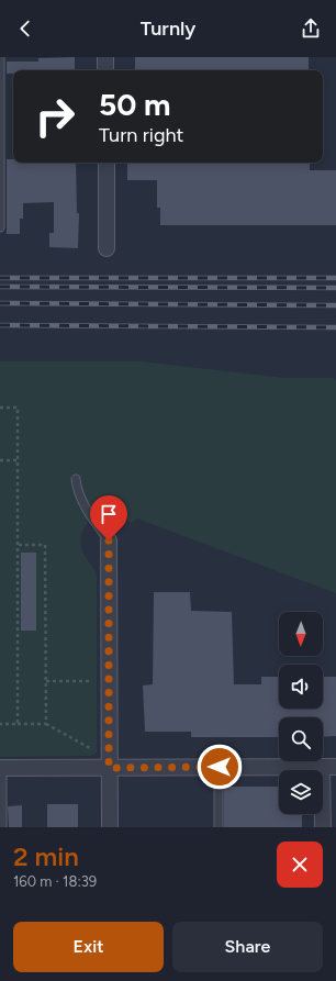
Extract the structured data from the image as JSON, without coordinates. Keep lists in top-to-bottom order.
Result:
{
  "north": "bottom",
  "page": {
    "header": "Turnly",
    "turn": ["50 m", "Turn right"],
    "heading": ["2 min", "160 m · 18:39"],
    "buttons": ["Exit", "Share"]
  }
}
